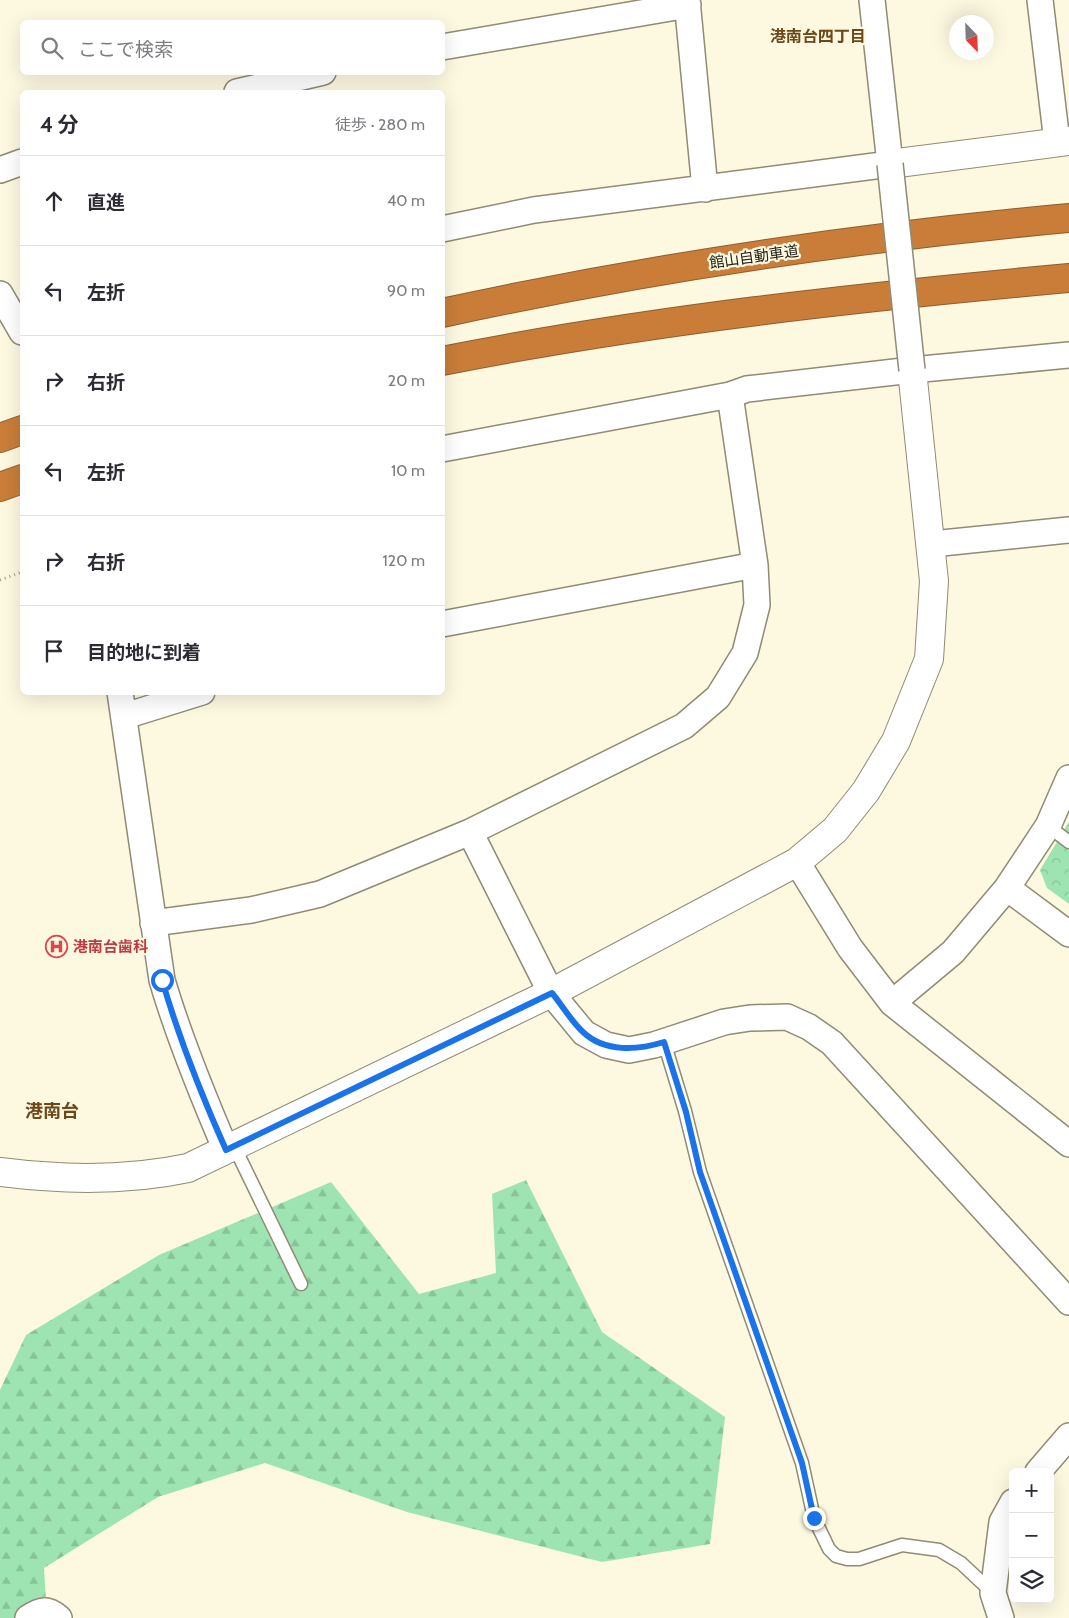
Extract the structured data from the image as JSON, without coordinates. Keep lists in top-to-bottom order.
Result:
{
  "streets": {
    "highway": ["館山自動車道"]
  },
  "districts": ["港南台四丁目", "港南台"],
  "places": {
    "hospital": ["港南台歯科"]
  },
  "north": "bottom right",
  "page": {
    "search": "ここで検索",
    "heading": ["4 分", "徒歩 · 280 m"],
    "list": [
      ["直進", "40 m"],
      ["左折", "90 m"],
      ["右折", "20 m"],
      ["左折", "10 m"],
      ["右折", "120 m"],
      "目的地に到着"
    ],
    "map_buttons": ["+", "−"]
  }
}
